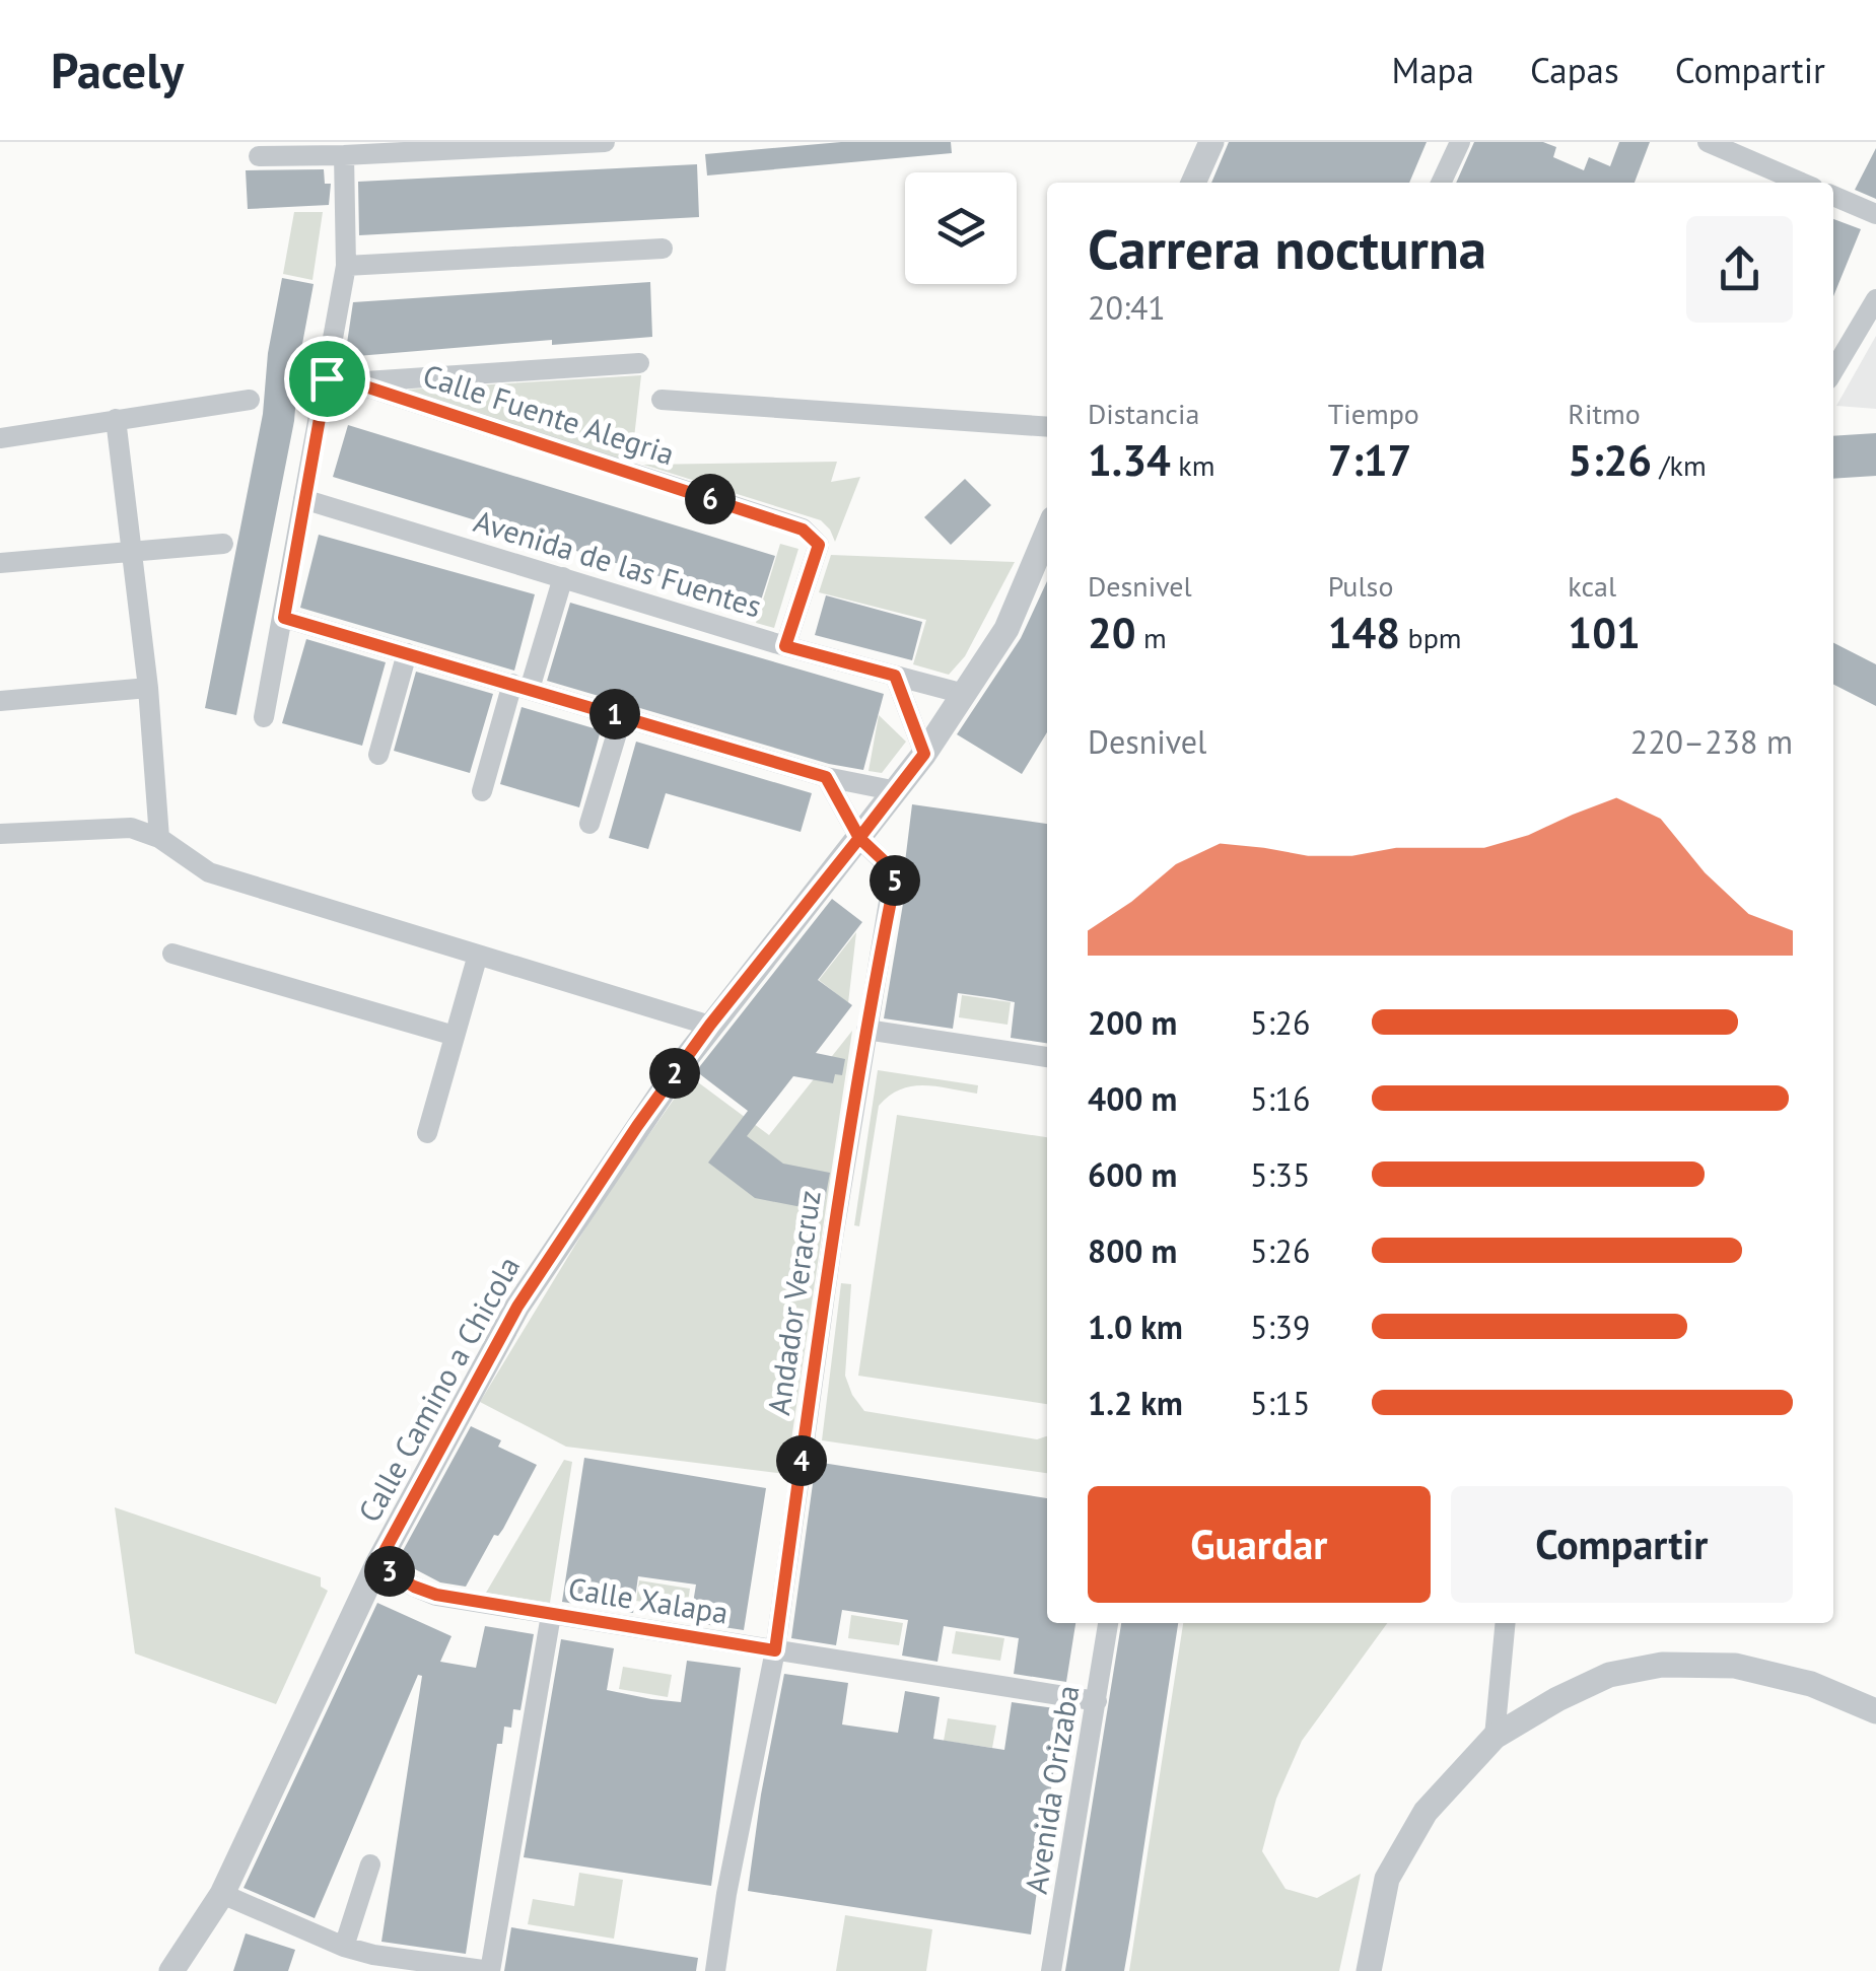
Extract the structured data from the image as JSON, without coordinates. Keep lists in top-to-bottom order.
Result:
{
  "streets": {
    "street": [
      "Calle Fuente Alegria",
      "Avenida de las Fuentes",
      "Andador Veracruz",
      "Calle Camino a Chicola",
      "Calle Xalapa",
      "Avenida Orizaba"
    ]
  },
  "crossings": [
    ["Calle Fuente Alegria", "Avenida de las Fuentes"],
    ["Avenida de las Fuentes", "Calle Camino a Chicola"],
    ["Andador Veracruz", "Calle Camino a Chicola"],
    ["Andador Veracruz", "Calle Xalapa"],
    ["Calle Camino a Chicola", "Calle Xalapa"],
    ["Calle Xalapa", "Avenida Orizaba"]
  ],
  "page": {
    "header": "Pacely",
    "nav": ["Mapa", "Capas", "Compartir"],
    "heading": ["Carrera nocturna", "20:41"],
    "stats": [
      ["Distancia", "1.34 km"],
      ["Tiempo", "7:17"],
      ["Ritmo", "5:26 /km"],
      ["Desnivel", "20 m"],
      ["Pulso", "148 bpm"],
      ["kcal", "101"]
    ],
    "pins": [
      "6",
      "1",
      "5",
      "2",
      "4",
      "3"
    ],
    "chart": ["Desnivel", "220–238 m"],
    "list": [
      {
        "name": "200 m",
        "note": "5:26"
      },
      {
        "name": "400 m",
        "note": "5:16"
      },
      {
        "name": "600 m",
        "note": "5:35"
      },
      {
        "name": "800 m",
        "note": "5:26"
      },
      {
        "name": "1.0 km",
        "note": "5:39"
      },
      {
        "name": "1.2 km",
        "note": "5:15"
      }
    ],
    "buttons": ["Guardar", "Compartir"]
  }
}
